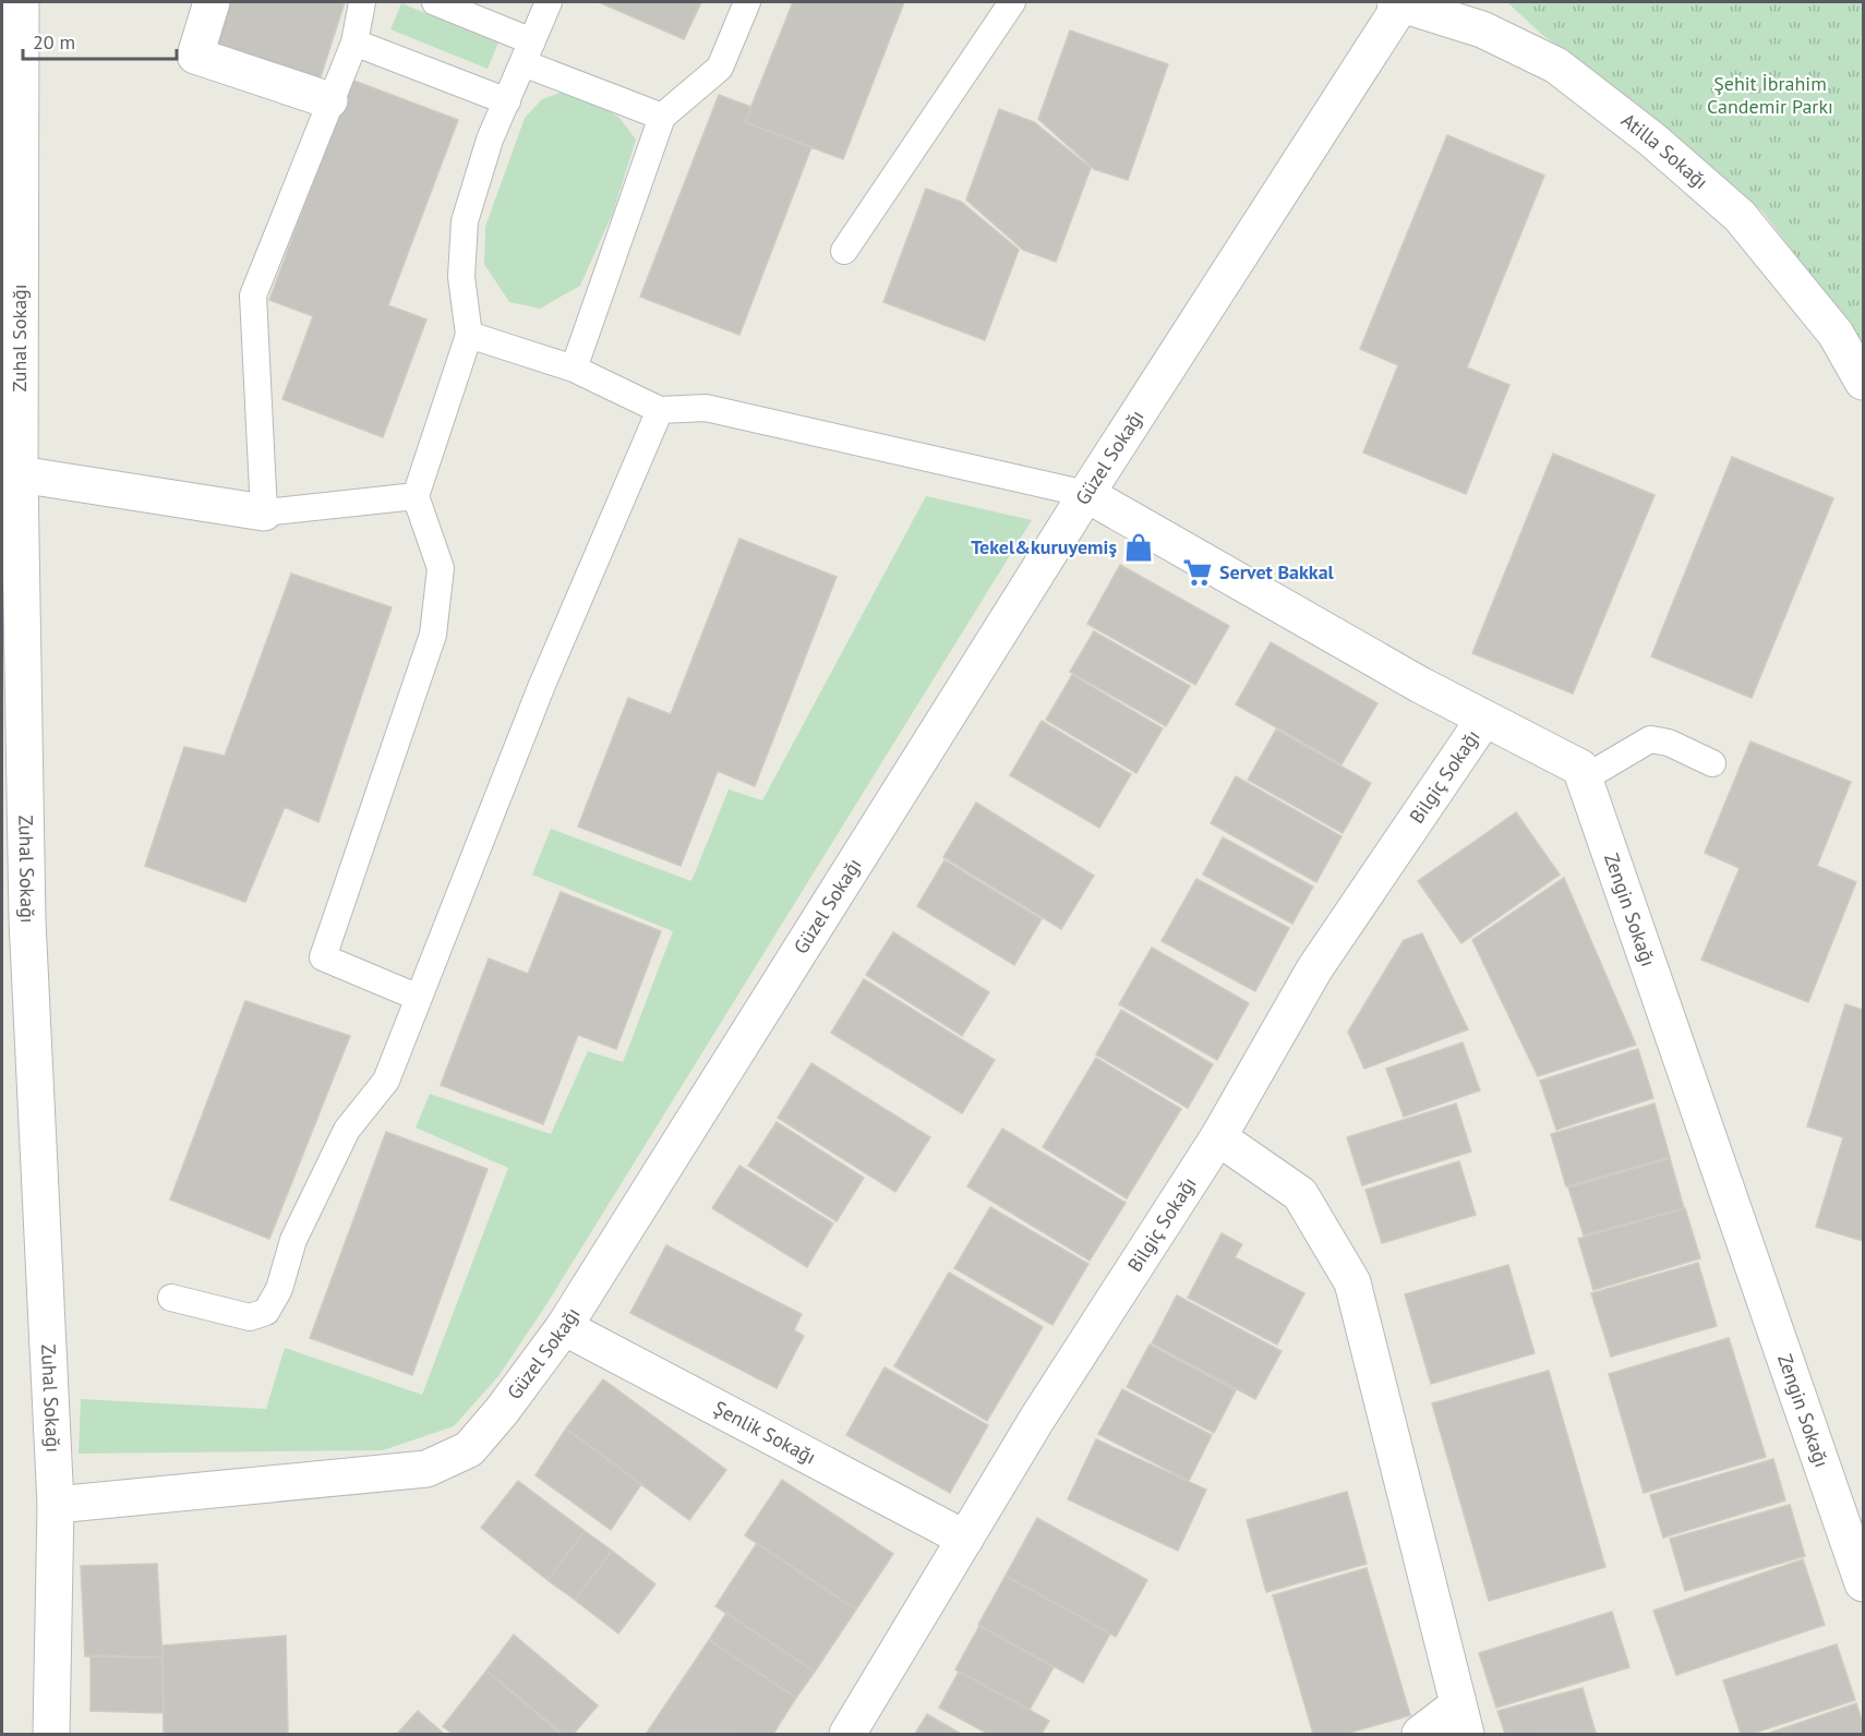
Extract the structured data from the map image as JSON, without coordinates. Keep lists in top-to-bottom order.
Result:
{
  "streets": {
    "street": [
      "Atilla Sokağı",
      "Zuhal Sokağı",
      "Güzel Sokağı",
      "Bilgiç Sokağı",
      "Zengin Sokağı",
      "Şenlik Sokağı"
    ]
  },
  "crossings": [
    ["Atilla Sokağı", "Güzel Sokağı"],
    ["Zuhal Sokağı", "Güzel Sokağı"],
    ["Güzel Sokağı", "Zengin Sokağı"],
    ["Güzel Sokağı", "Şenlik Sokağı"],
    ["Bilgiç Sokağı", "Zengin Sokağı"],
    ["Bilgiç Sokağı", "Şenlik Sokağı"]
  ],
  "parks": ["Şehit İbrahim Candemir Parkı"],
  "places": {
    "shop": ["Tekel&kuruyemiş"],
    "supermarket": ["Servet Bakkal"]
  },
  "scale_bar": "20 m"
}
